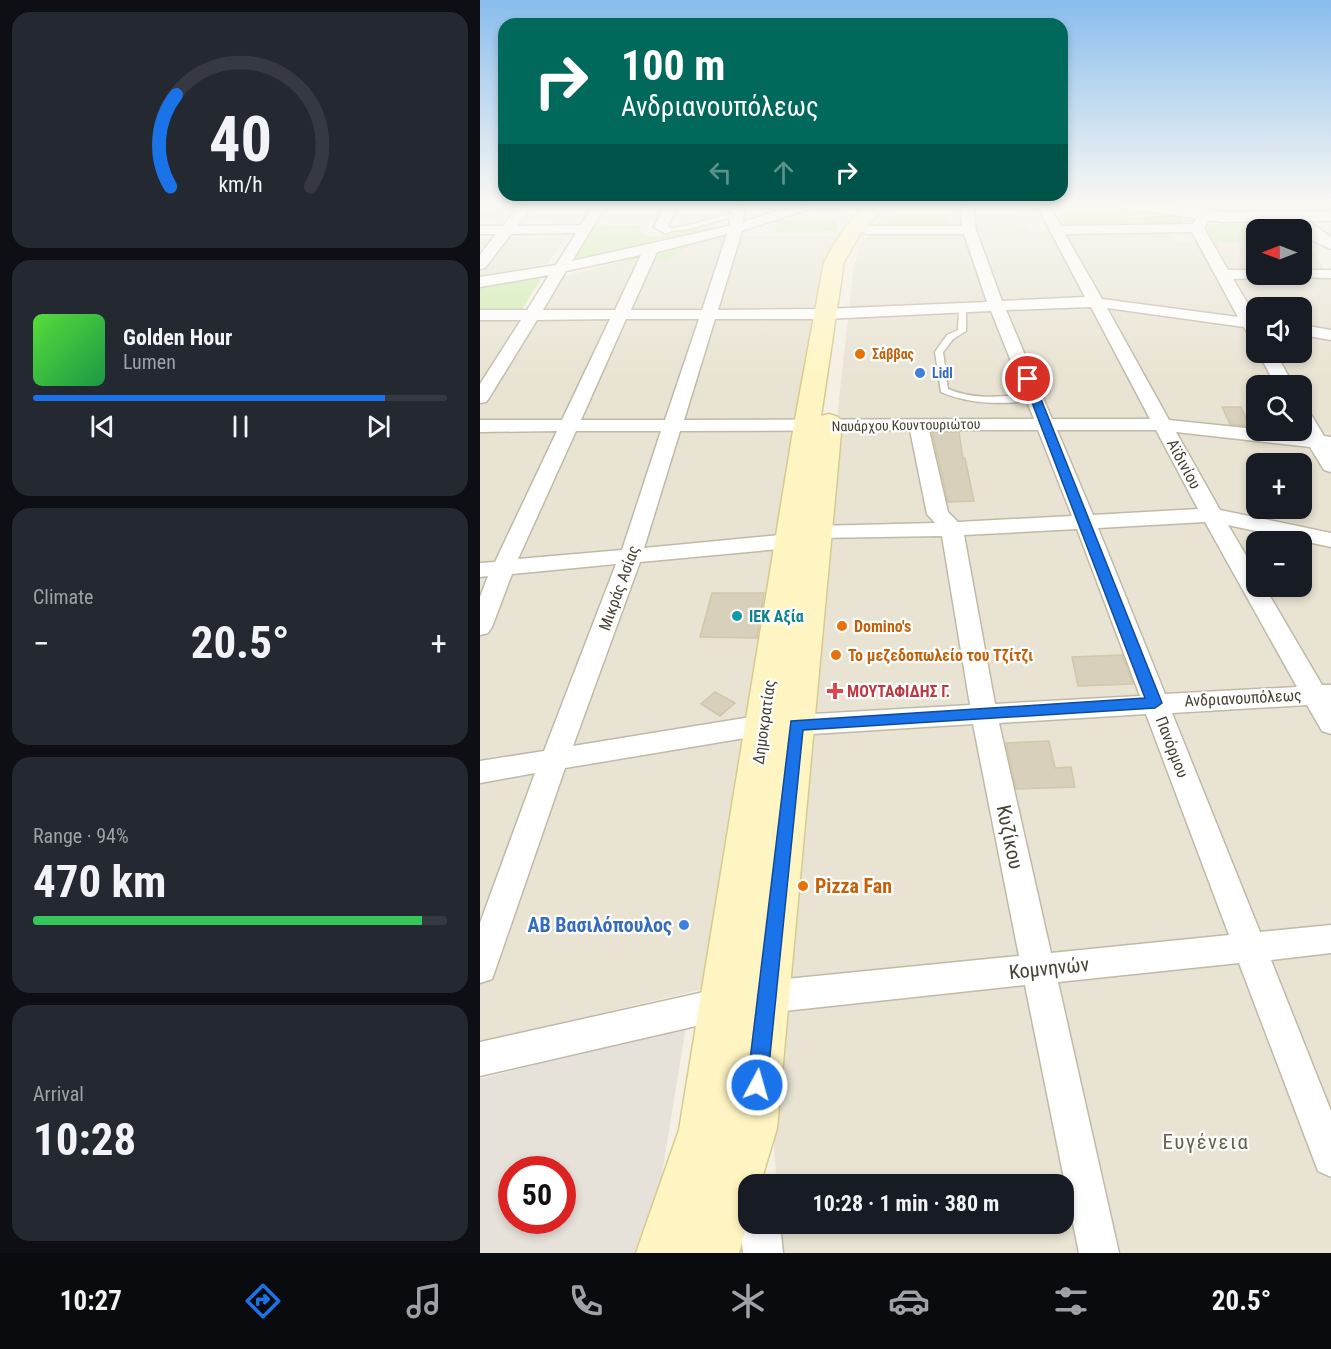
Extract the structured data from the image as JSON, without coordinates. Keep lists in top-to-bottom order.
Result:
{
  "streets": {
    "main road": ["Δημοκρατίας"],
    "street": [
      "Ναυάρχου Κουντουριώτου",
      "Αϊδινίου",
      "Μικράς Ασίας",
      "Ανδριανουπόλεως",
      "Πανόρμου",
      "Κυζίκου",
      "Κομνηνών"
    ]
  },
  "crossings": [
    ["Ναυάρχου Κουντουριώτου", "Αϊδινίου"],
    ["Ναυάρχου Κουντουριώτου", "Μικράς Ασίας"],
    ["Ναυάρχου Κουντουριώτου", "Δημοκρατίας"],
    ["Ναυάρχου Κουντουριώτου", "Πανόρμου"],
    ["Ναυάρχου Κουντουριώτου", "Κυζίκου"],
    ["Αϊδινίου", "Ανδριανουπόλεως"],
    ["Μικράς Ασίας", "Ανδριανουπόλεως"],
    ["Ανδριανουπόλεως", "Δημοκρατίας"],
    ["Ανδριανουπόλεως", "Πανόρμου"],
    ["Ανδριανουπόλεως", "Κυζίκου"],
    ["Δημοκρατίας", "Κομνηνών"],
    ["Πανόρμου", "Κομνηνών"],
    ["Κυζίκου", "Κομνηνών"]
  ],
  "districts": ["Ευγένεια"],
  "places": {
    "other": [
      "Σάββας",
      "Lidl",
      "ΙΕΚ Αξία",
      "Domino's",
      "Το μεζεδοπωλείο του Τζίτζι",
      "Pizza Fan",
      "ΑΒ Βασιλόπουλος"
    ],
    "health": ["ΜΟΥΤΑΦΙΔΗΣ Γ."]
  },
  "north": "left",
  "page": {
    "turn": ["100 m", "Ανδριανουπόλεως"],
    "map_buttons": ["+", "−"],
    "song": ["Golden Hour", "Lumen"],
    "tile": [
      "Climate",
      ["Range · 94%", "470 km"],
      ["Arrival", "10:28"]
    ],
    "heat": ["−", "20.5°", "+"],
    "limit": "50",
    "trip": "10:28 · 1 min · 380 m",
    "tabs": ["10:27", "20.5°"],
    "gauge": ["40", "km/h"]
  }
}
